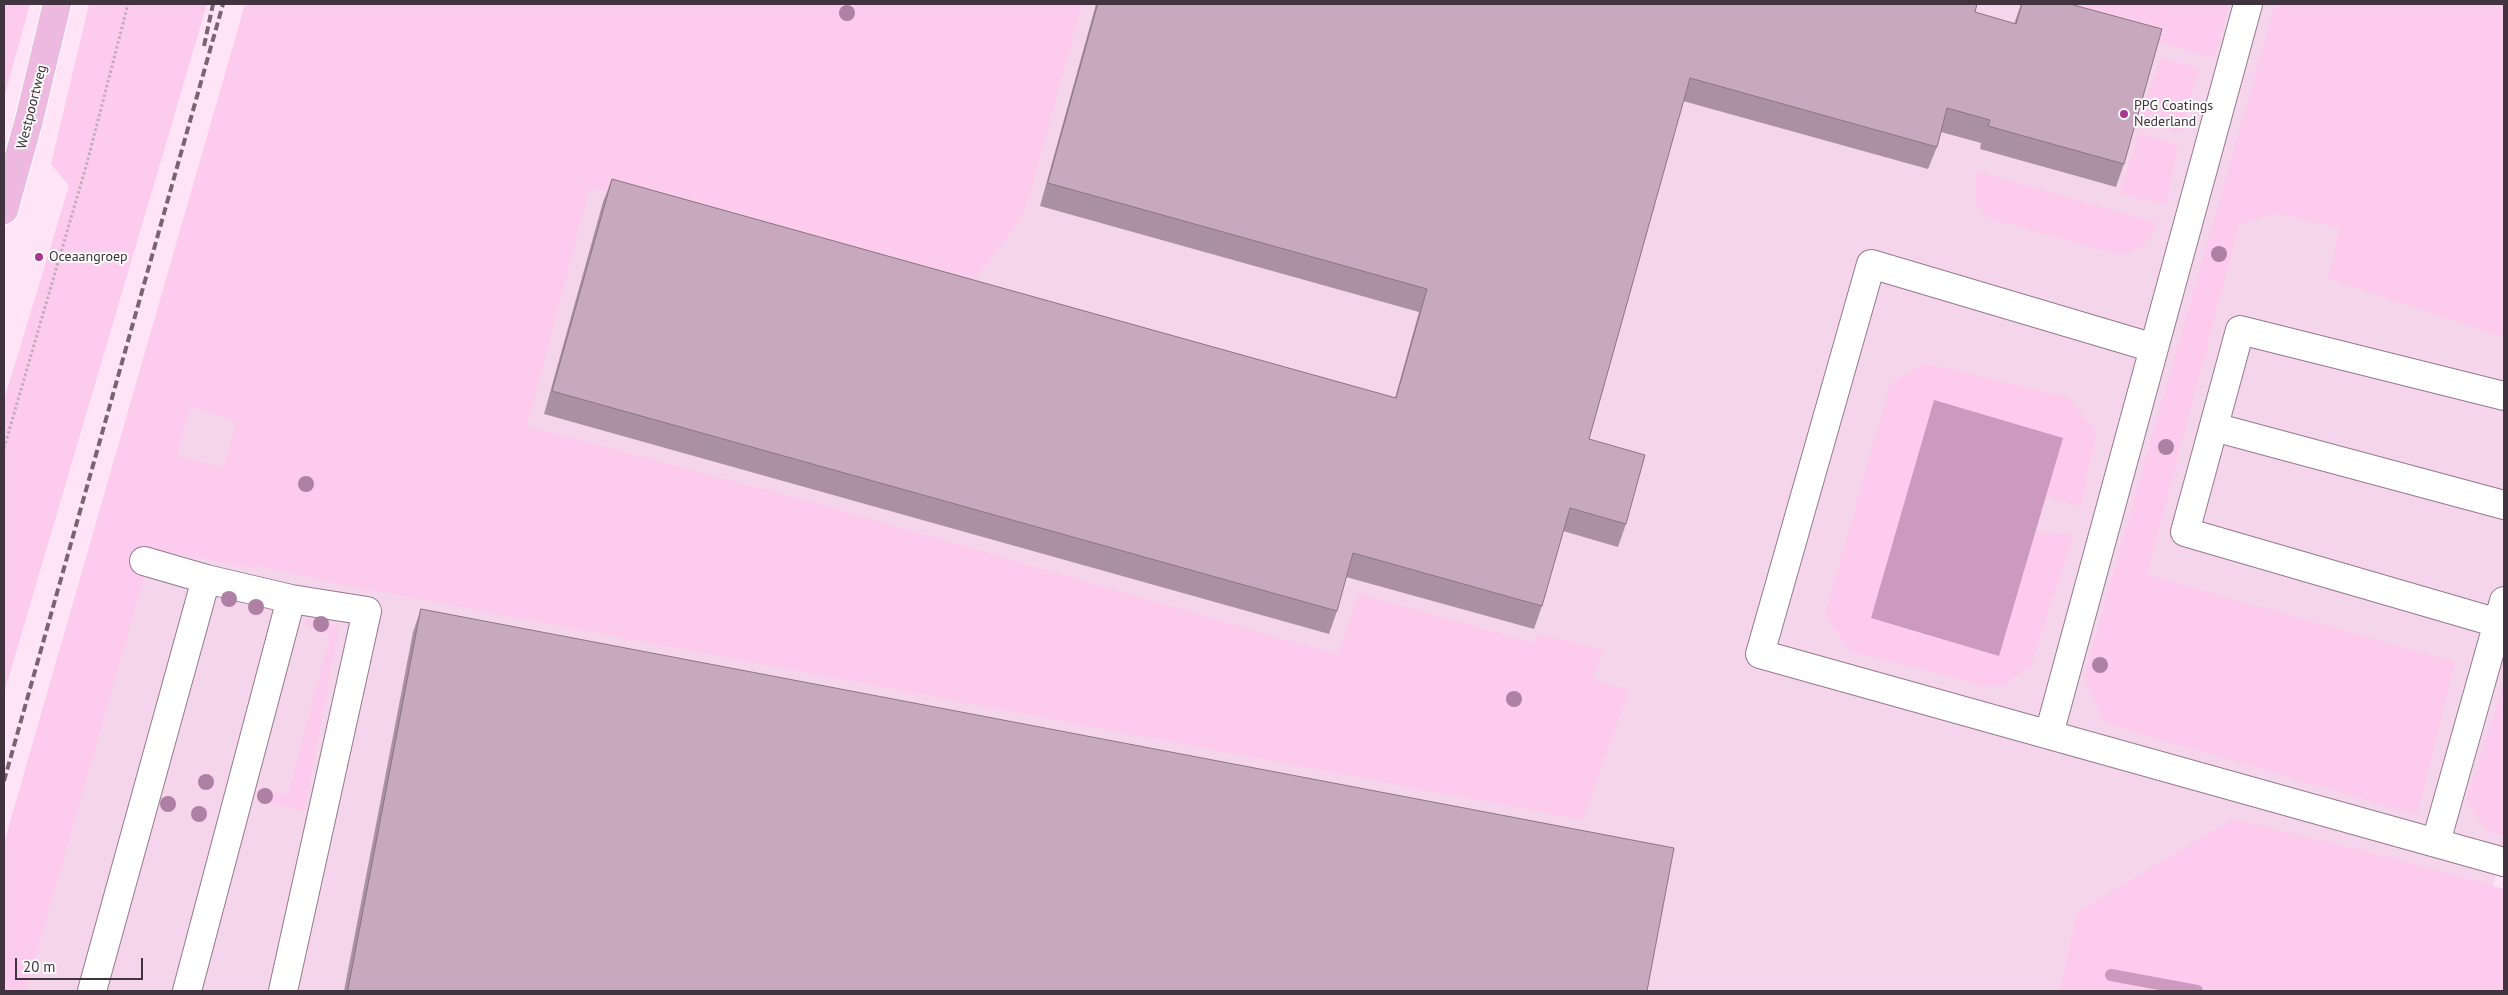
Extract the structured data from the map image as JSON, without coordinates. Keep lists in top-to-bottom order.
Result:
{
  "streets": {
    "main road": ["Westpoortweg"]
  },
  "places": ["PPG Coatings Nederland", "Oceaangroep"],
  "scale_bar": "20 m"
}
